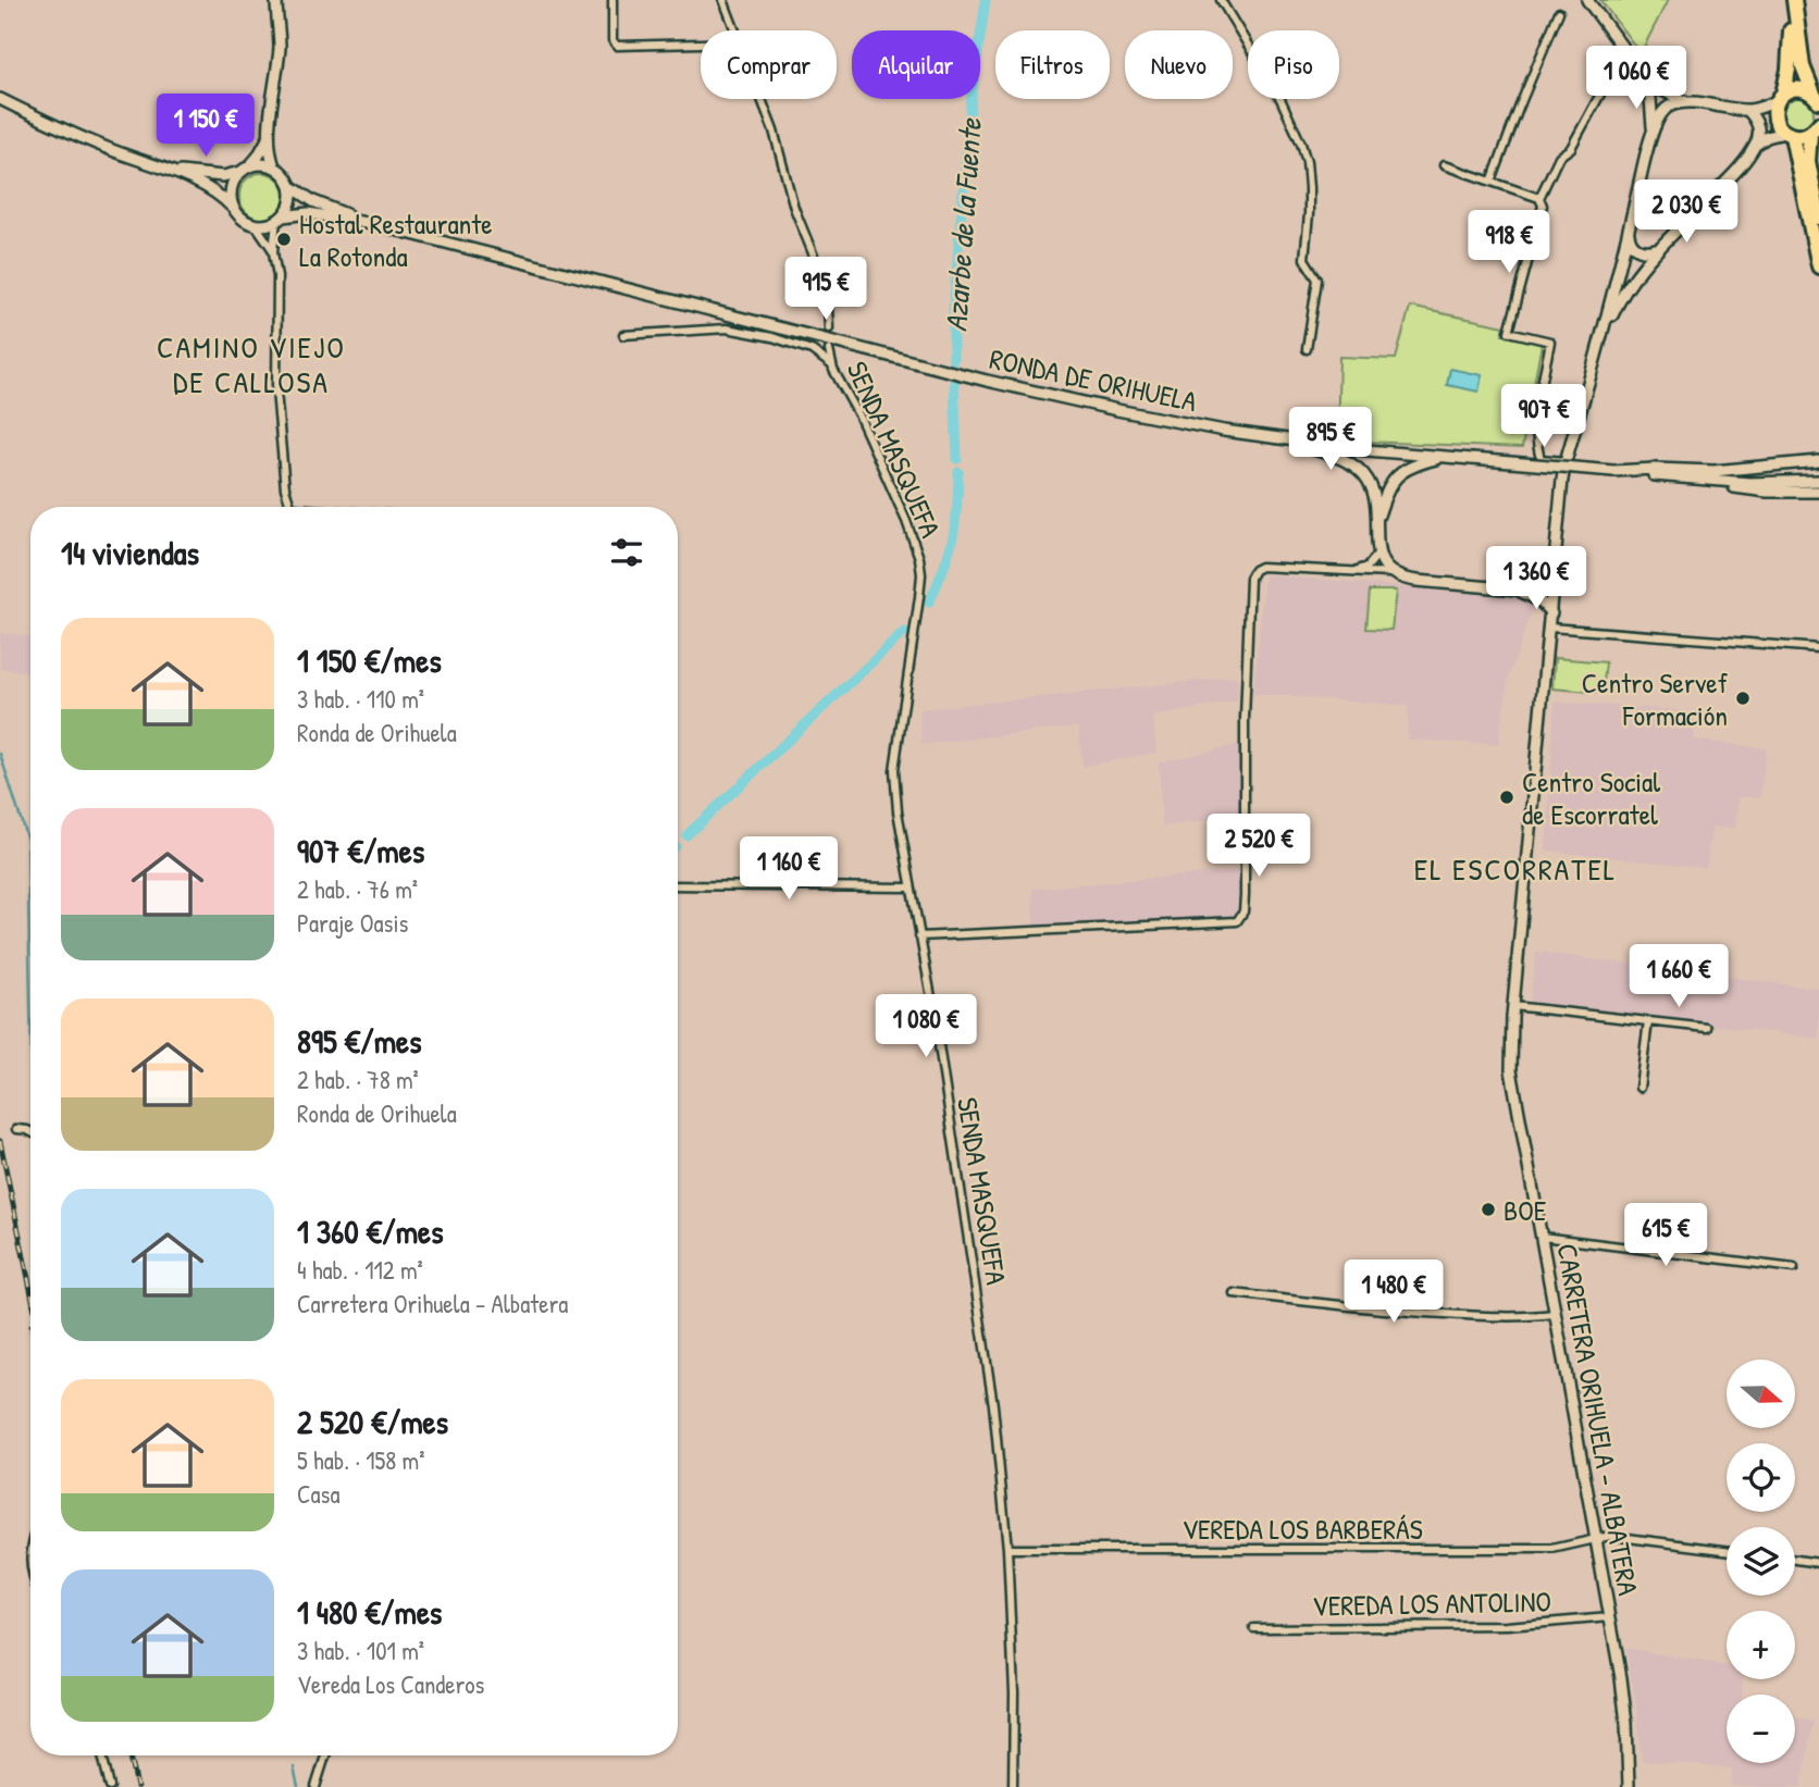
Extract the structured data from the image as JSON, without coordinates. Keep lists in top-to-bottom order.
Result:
{
  "streets": {
    "main road": ["RONDA DE ORIHUELA", "CARRETERA ORIHUELA - ALBATERA"],
    "street": ["SENDA MASQUEFA", "VEREDA LOS BARBERÁS", "VEREDA LOS ANTOLINO"]
  },
  "crossings": [
    ["SENDA MASQUEFA", "VEREDA LOS BARBERÁS"],
    ["CARRETERA ORIHUELA - ALBATERA", "VEREDA LOS BARBERÁS"],
    ["CARRETERA ORIHUELA - ALBATERA", "VEREDA LOS ANTOLINO"]
  ],
  "districts": ["CAMINO VIEJO DE CALLOSA", "EL ESCORRATEL"],
  "water": ["Azarbe de la Fuente"],
  "places": [
    "Hostal Restaurante La Rotonda",
    "Centro Servef Formación",
    "Centro Social de Escorratel",
    "BOE"
  ],
  "north": "right",
  "page": {
    "chip": [
      "Comprar",
      "Alquilar",
      "Filtros",
      "Nuevo",
      "Piso"
    ],
    "price": [
      "1 060 €",
      "1 150 €",
      "2 030 €",
      "918 €",
      "915 €",
      "907 €",
      "895 €",
      "1 360 €",
      "2 520 €",
      "1 160 €",
      "1 660 €",
      "1 080 €",
      "615 €",
      "1 480 €"
    ],
    "heading": "14 viviendas",
    "list": [
      {
        "name": "1 150 €/mes",
        "note": "3 hab. · 110 m² · Ronda de Orihuela"
      },
      {
        "name": "907 €/mes",
        "note": "2 hab. · 76 m² · Paraje Oasis"
      },
      {
        "name": "895 €/mes",
        "note": "2 hab. · 78 m² · Ronda de Orihuela"
      },
      {
        "name": "1 360 €/mes",
        "note": "4 hab. · 112 m² · Carretera Orihuela - Albatera"
      },
      {
        "name": "2 520 €/mes",
        "note": "5 hab. · 158 m² · Casa"
      },
      {
        "name": "1 480 €/mes",
        "note": "3 hab. · 101 m² · Vereda Los Canderos"
      }
    ],
    "map_buttons": ["+", "−"]
  }
}
